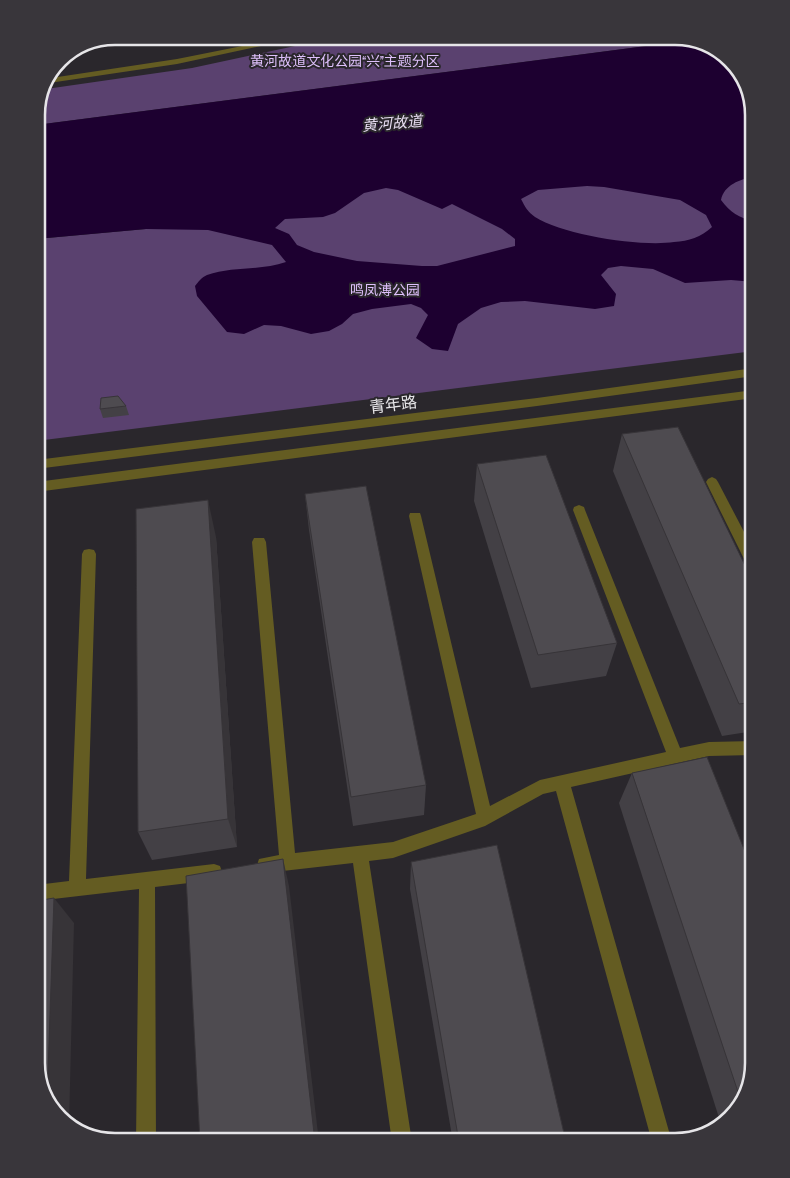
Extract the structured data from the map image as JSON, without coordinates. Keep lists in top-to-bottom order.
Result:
{
  "streets": {
    "street": ["青年路"]
  },
  "water": ["黄河故道"],
  "parks": ["黄河故道文化公园“兴”主题分区", "鸣凤溥公园"]
}
